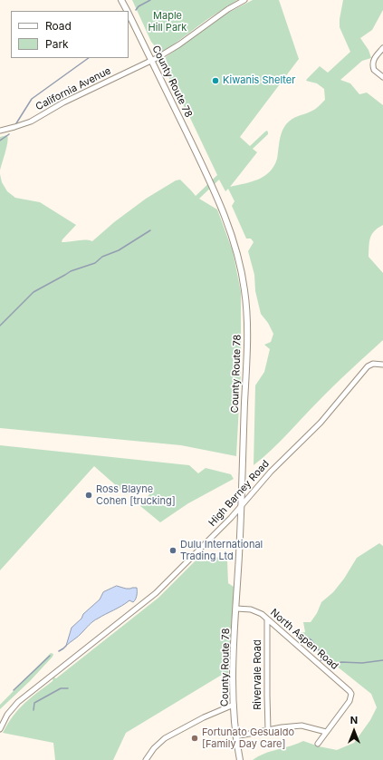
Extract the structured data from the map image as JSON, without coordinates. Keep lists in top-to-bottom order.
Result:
{
  "streets": {
    "street": [
      "County Route 78",
      "California Avenue",
      "High Barney Road",
      "North Aspen Road",
      "Rivervale Road"
    ]
  },
  "crossings": [
    ["County Route 78", "California Avenue"],
    ["County Route 78", "High Barney Road"],
    ["County Route 78", "North Aspen Road"],
    ["North Aspen Road", "Rivervale Road"]
  ],
  "parks": ["Maple Hill Park"],
  "places": [
    "Kiwanis Shelter",
    "Ross Blayne Cohen [trucking]",
    "Dulu International Trading Ltd",
    "Fortunato Gesualdo [Family Day Care]"
  ],
  "legend": ["Road", "Park"],
  "north": "top"
}
